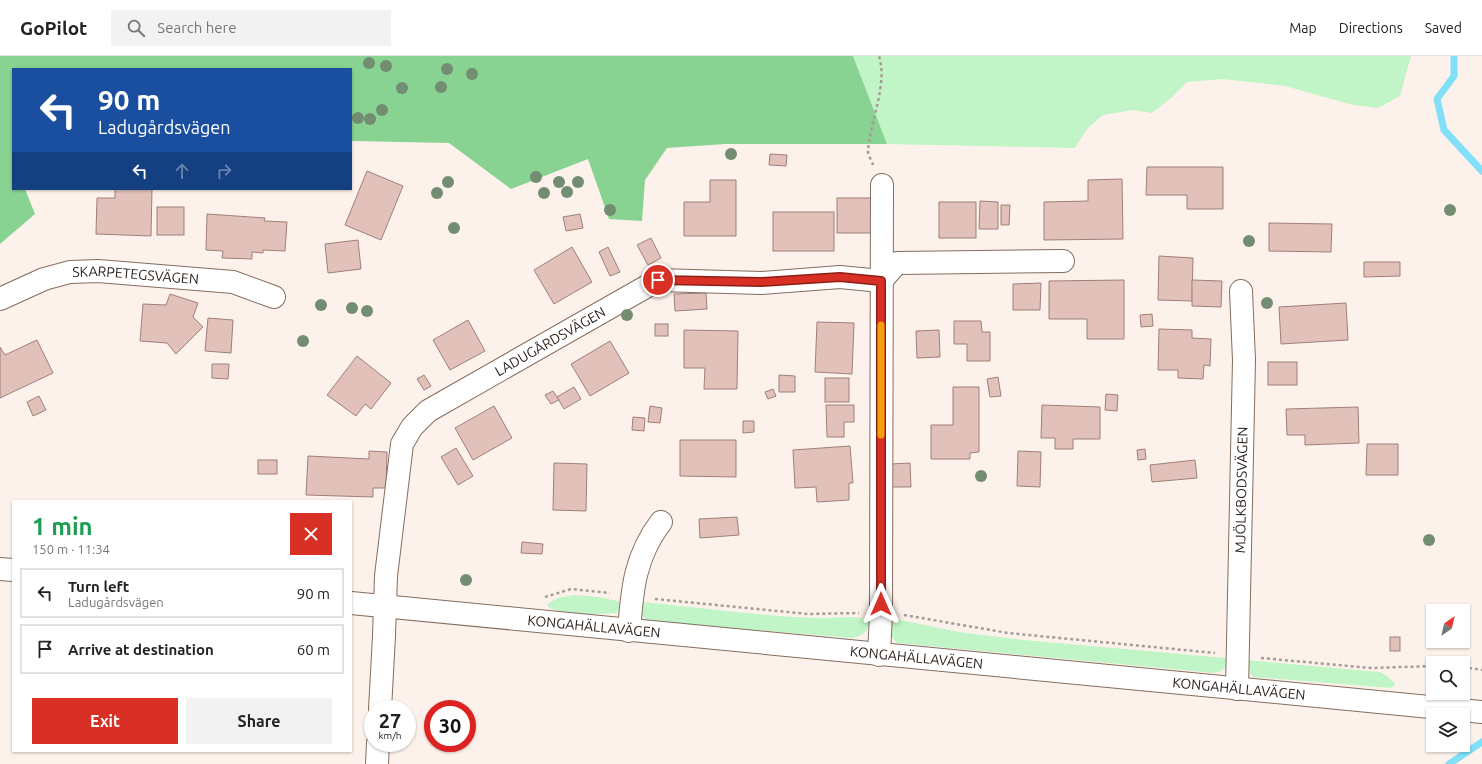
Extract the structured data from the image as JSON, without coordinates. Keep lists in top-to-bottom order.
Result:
{
  "streets": {
    "street": [
      "SKARPETEGSVÄGEN",
      "LADUGÅRDSVÄGEN",
      "MJÖLKBODSVÄGEN",
      "KONGAHÄLLAVÄGEN"
    ]
  },
  "crossings": [
    ["LADUGÅRDSVÄGEN", "KONGAHÄLLAVÄGEN"],
    ["MJÖLKBODSVÄGEN", "KONGAHÄLLAVÄGEN"]
  ],
  "north": "top right",
  "page": {
    "header": "GoPilot",
    "search": "Search here",
    "nav": ["Map", "Directions", "Saved"],
    "turn": ["90 m", "Ladugårdsvägen"],
    "heading": ["1 min", "150 m · 11:34"],
    "list": [
      {
        "name": "Turn left",
        "note": "Ladugårdsvägen",
        "value": "90 m"
      },
      {
        "name": "Arrive at destination",
        "value": "60 m"
      }
    ],
    "buttons": ["Exit", "Share"],
    "speed": "27 km/h",
    "limit": "30"
  }
}
